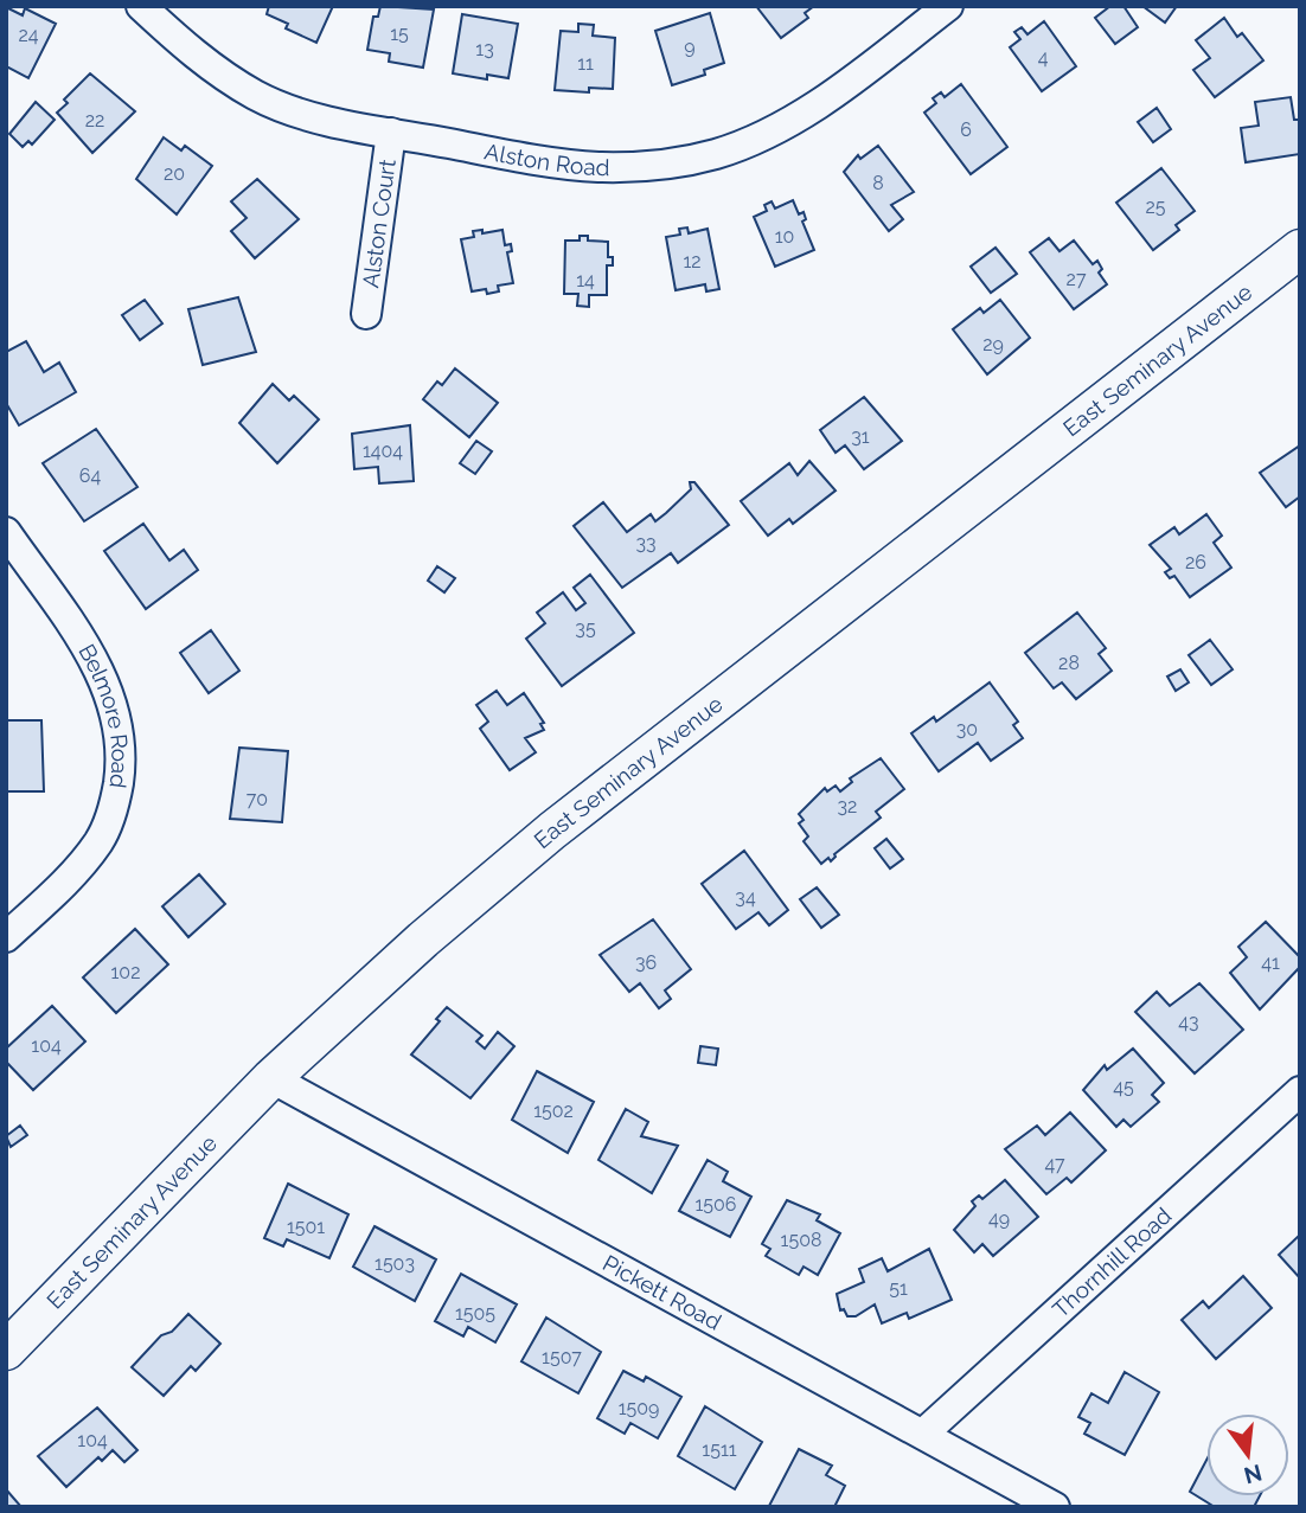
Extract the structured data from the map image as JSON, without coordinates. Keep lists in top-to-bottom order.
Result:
{
  "streets": {
    "street": [
      "Alston Road",
      "Alston Court",
      "East Seminary Avenue",
      "Belmore Road",
      "Thornhill Road",
      "Pickett Road"
    ]
  },
  "crossings": [
    ["Alston Road", "Alston Court"],
    ["East Seminary Avenue", "Pickett Road"],
    ["Thornhill Road", "Pickett Road"]
  ],
  "house_numbers": [
    "15",
    "24",
    "9",
    "13",
    "4",
    "11",
    "22",
    "6",
    "20",
    "8",
    "25",
    "10",
    "12",
    "27",
    "14",
    "29",
    "31",
    "1404",
    "64",
    "33",
    "26",
    "35",
    "28",
    "30",
    "70",
    "32",
    "34",
    "36",
    "41",
    "102",
    "43",
    "104",
    "45",
    "1502",
    "47",
    "1506",
    "49",
    "1501",
    "1508",
    "1503",
    "51",
    "1505",
    "1507",
    "1509",
    "104",
    "1511"
  ],
  "north": "bottom"
}
